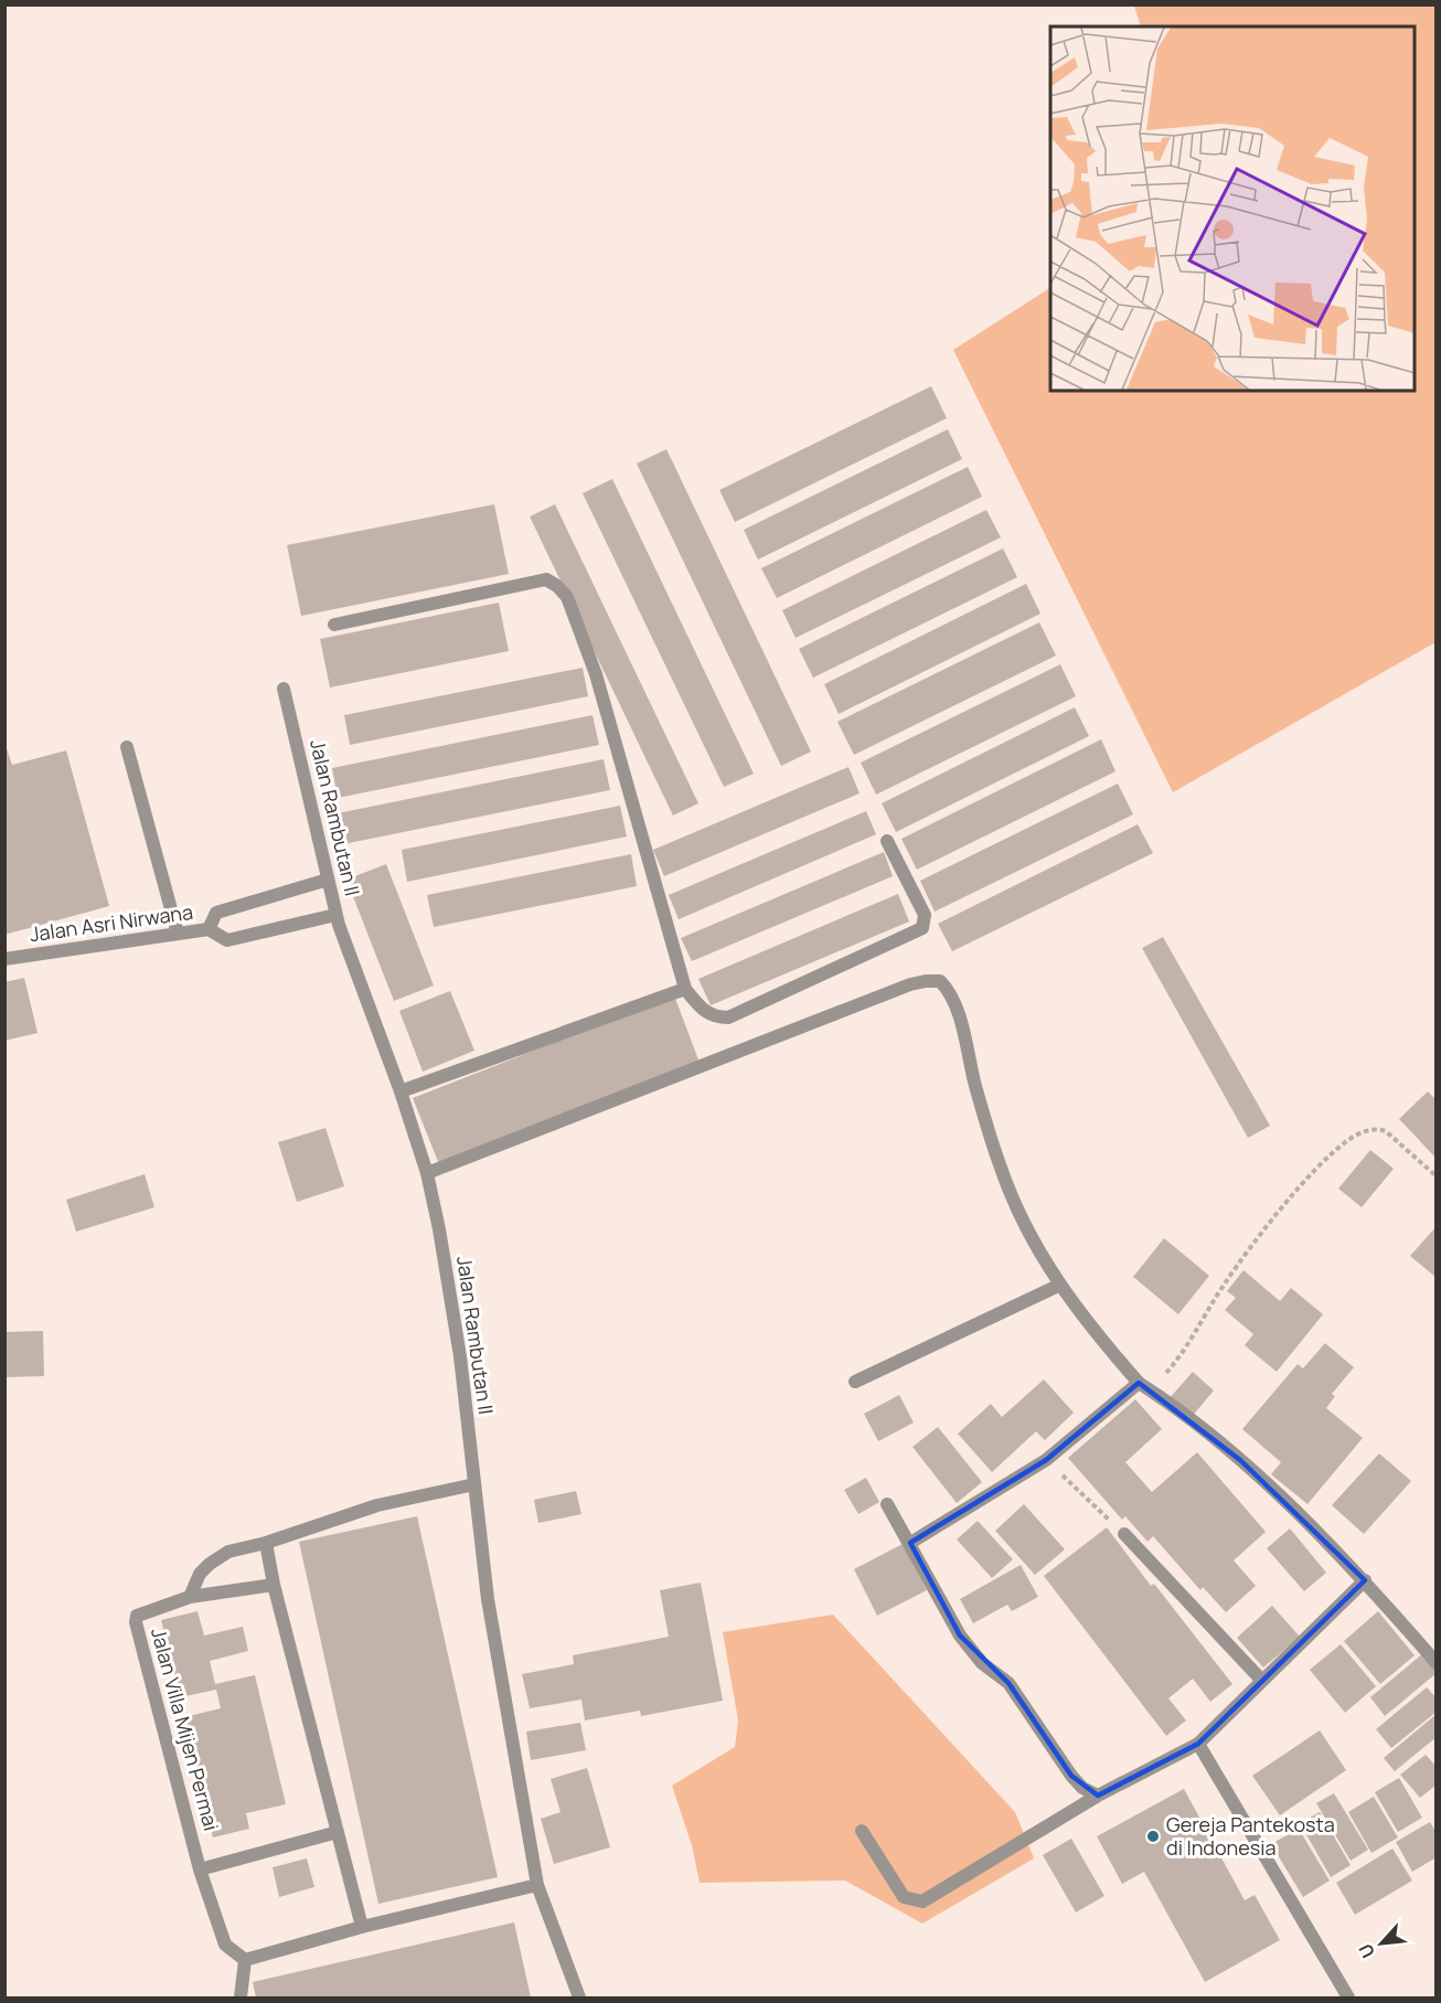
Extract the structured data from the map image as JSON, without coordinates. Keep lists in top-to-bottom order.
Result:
{
  "streets": {
    "street": ["Jalan Rambutan II", "Jalan Asri Nirwana", "Jalan Villa Mijen Permai"]
  },
  "crossings": [
    ["Jalan Rambutan II", "Jalan Asri Nirwana"]
  ],
  "places": ["Gereja Pantekosta di Indonesia"],
  "north": "bottom left"
}
